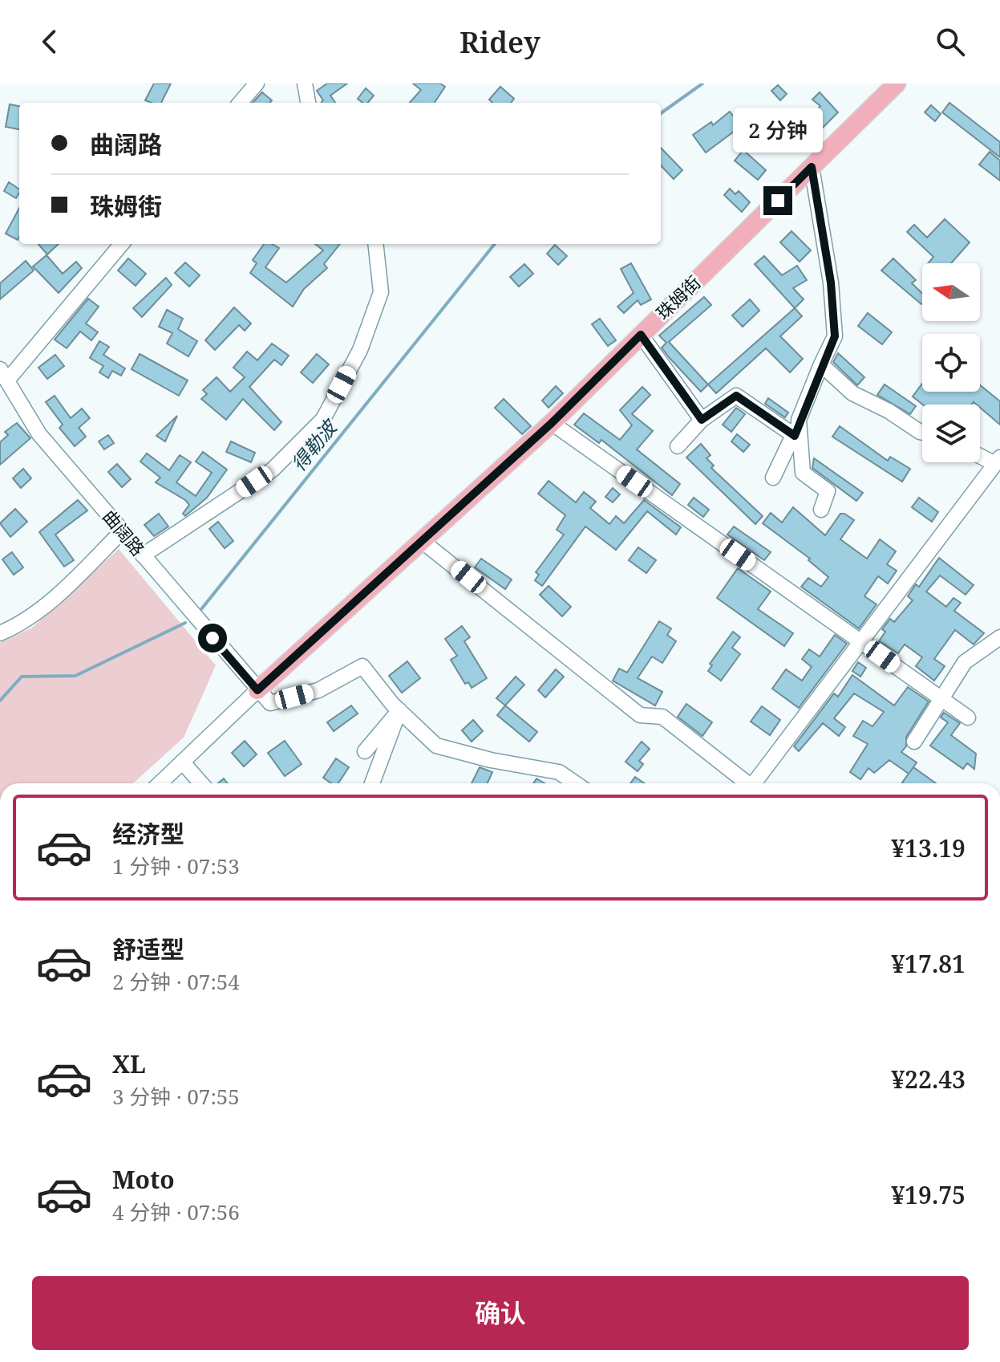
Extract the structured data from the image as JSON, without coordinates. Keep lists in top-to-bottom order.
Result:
{
  "streets": {
    "main road": ["珠姆街"],
    "street": ["曲阔路"]
  },
  "crossings": [
    ["珠姆街", "曲阔路"]
  ],
  "water": ["得勒波"],
  "north": "left",
  "page": {
    "header": "Ridey",
    "banner": ["曲阔路", "珠姆街"],
    "bubble": "2 分钟",
    "list": [
      {
        "name": "经济型",
        "note": "1 分钟 · 07:53",
        "value": "¥13.19"
      },
      {
        "name": "舒适型",
        "note": "2 分钟 · 07:54",
        "value": "¥17.81"
      },
      {
        "name": "XL",
        "note": "3 分钟 · 07:55",
        "value": "¥22.43"
      },
      {
        "name": "Moto",
        "note": "4 分钟 · 07:56",
        "value": "¥19.75"
      }
    ],
    "buttons": "确认"
  }
}
